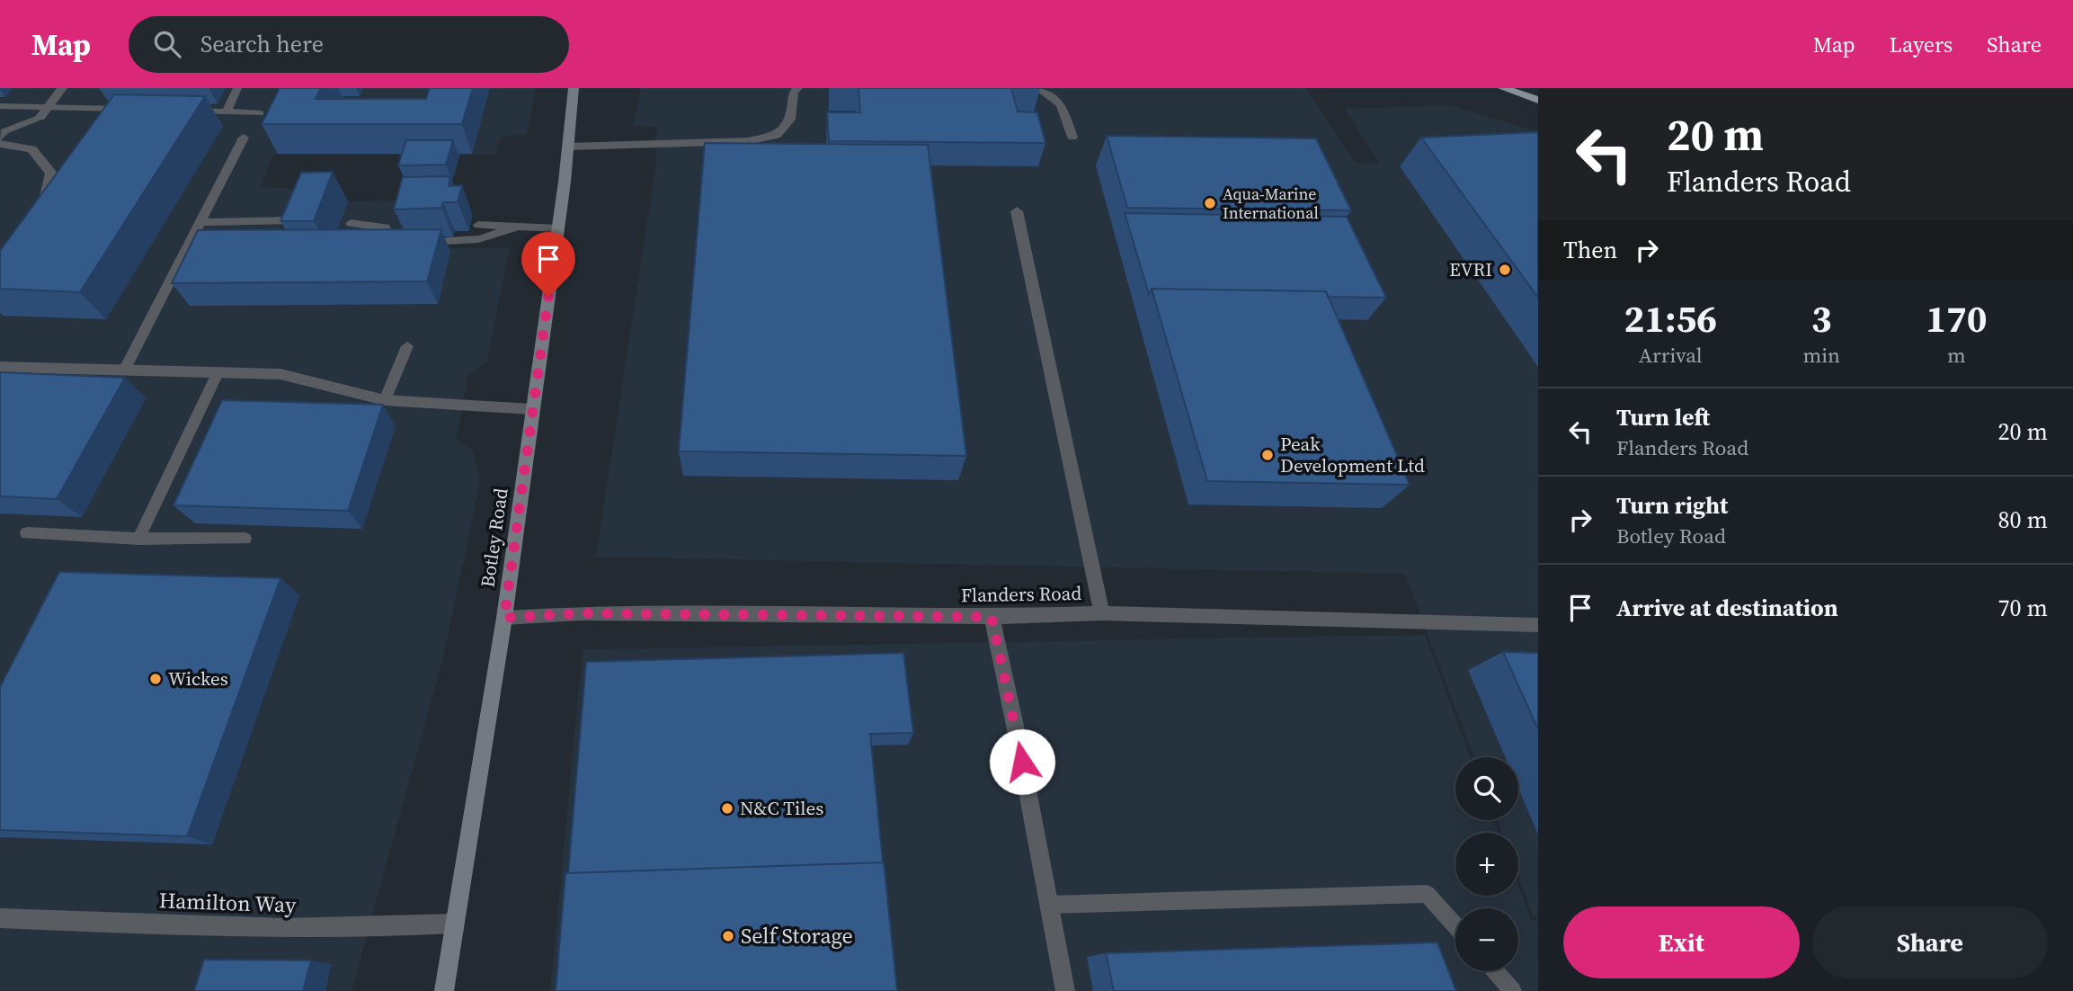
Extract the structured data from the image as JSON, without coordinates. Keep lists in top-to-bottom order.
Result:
{
  "streets": {
    "main road": ["Botley Road"],
    "street": ["Flanders Road", "Hamilton Way"]
  },
  "crossings": [
    ["Botley Road", "Flanders Road"],
    ["Botley Road", "Hamilton Way"]
  ],
  "places": [
    "Aqua-Marine International",
    "EVRI",
    "Peak Development Ltd",
    "Wickes",
    "N&C Tiles",
    "Self Storage"
  ],
  "page": {
    "header": "Map",
    "search": "Search here",
    "nav": ["Map", "Layers", "Share"],
    "turn": ["20 m", "Flanders Road"],
    "then": "Then",
    "eta": [
      "21:56",
      "Arrival",
      "3",
      "min",
      "170",
      "m"
    ],
    "list": [
      {
        "name": "Turn left",
        "note": "Flanders Road",
        "value": "20 m"
      },
      {
        "name": "Turn right",
        "note": "Botley Road",
        "value": "80 m"
      },
      {
        "name": "Arrive at destination",
        "value": "70 m"
      }
    ],
    "map_buttons": ["+", "−"],
    "buttons": ["Exit", "Share"]
  }
}
